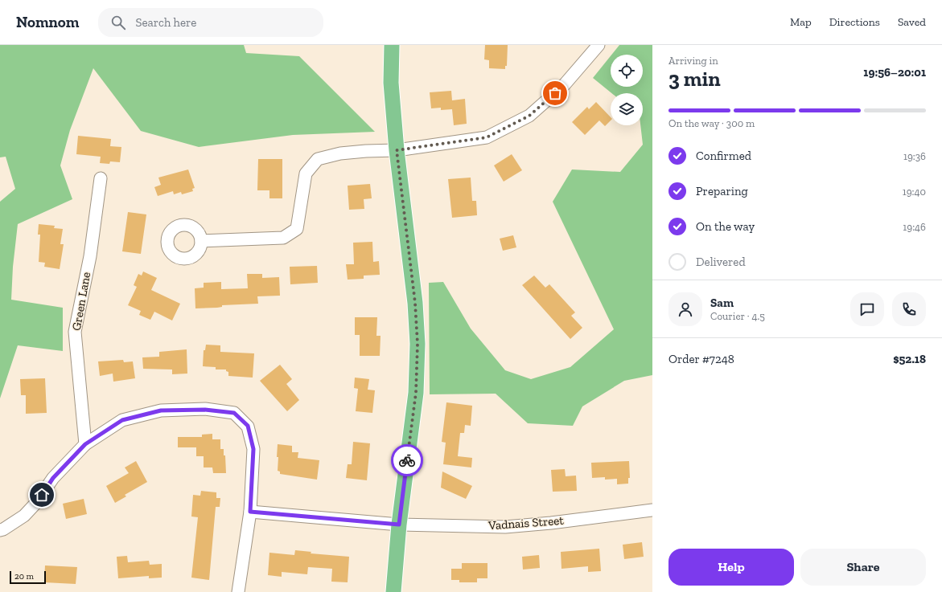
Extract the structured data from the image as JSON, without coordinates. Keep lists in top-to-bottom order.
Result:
{
  "streets": {
    "street": ["Green Lane", "Vadnais Street"]
  },
  "scale_bar": "20 m",
  "page": {
    "header": "Nomnom",
    "search": "Search here",
    "nav": ["Map", "Directions", "Saved"],
    "heading": ["3 min", "Arriving in", "19:56–20:01"],
    "panel": [
      "Sam",
      "Courier · 4.5",
      "Order #7248",
      "$52.18"
    ],
    "bar": "On the way · 300 m",
    "list": [
      ["Confirmed", "19:36"],
      ["Preparing", "19:40"],
      ["On the way", "19:46"],
      "Delivered"
    ],
    "buttons": ["Help", "Share"],
    "scale": "20 m"
  }
}
